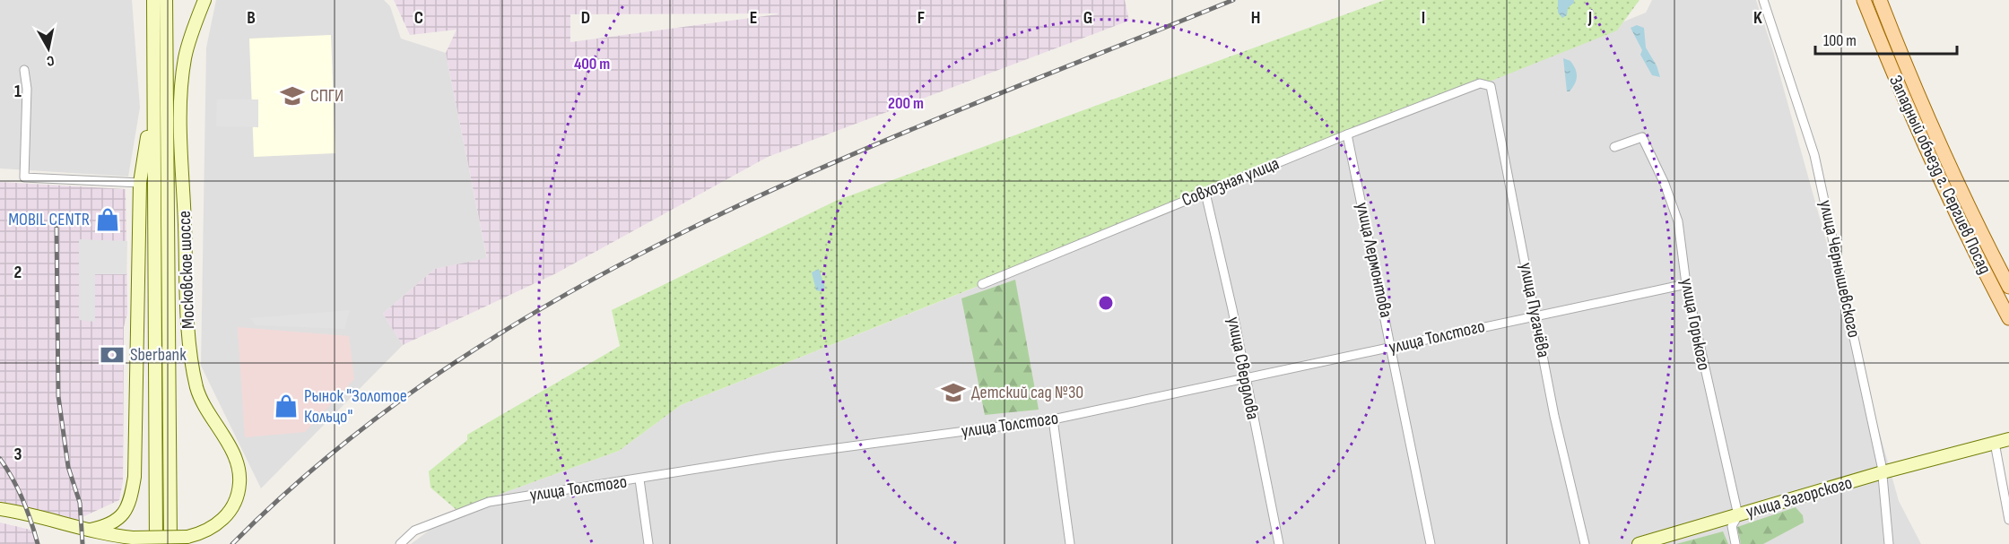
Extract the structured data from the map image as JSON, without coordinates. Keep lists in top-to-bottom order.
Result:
{
  "streets": {
    "main road": ["Западный объезд г. Сергиев Посад", "Московское шоссе", "улица Загорского"],
    "street": [
      "Совхозная улица",
      "улица Лермонтова",
      "улица Чернышевского",
      "улица Пугачёва",
      "улица Горького",
      "улица Толстого",
      "улица Свердлова"
    ]
  },
  "crossings": [
    ["Совхозная улица", "улица Лермонтова"],
    ["Совхозная улица", "улица Пугачёва"],
    ["Совхозная улица", "улица Свердлова"],
    ["улица Лермонтова", "улица Толстого"],
    ["улица Чернышевского", "улица Загорского"],
    ["улица Пугачёва", "улица Толстого"],
    ["улица Горького", "улица Толстого"],
    ["улица Горького", "улица Загорского"],
    ["улица Толстого", "улица Свердлова"]
  ],
  "places": {
    "school or university": ["СПГИ", "Детский сад №30"],
    "shop": ["MOBIL CENTR", "Рынок \"Золотое Кольцо\""],
    "bank": ["Sberbank"]
  },
  "scale_bar": "100 m",
  "north": "bottom",
  "grid": {
    "columns": [
      "B",
      "C",
      "D",
      "E",
      "F",
      "G",
      "H",
      "I",
      "J",
      "K"
    ],
    "rows": ["1", "2", "3"]
  },
  "rings": ["400 m", "200 m"]
}
